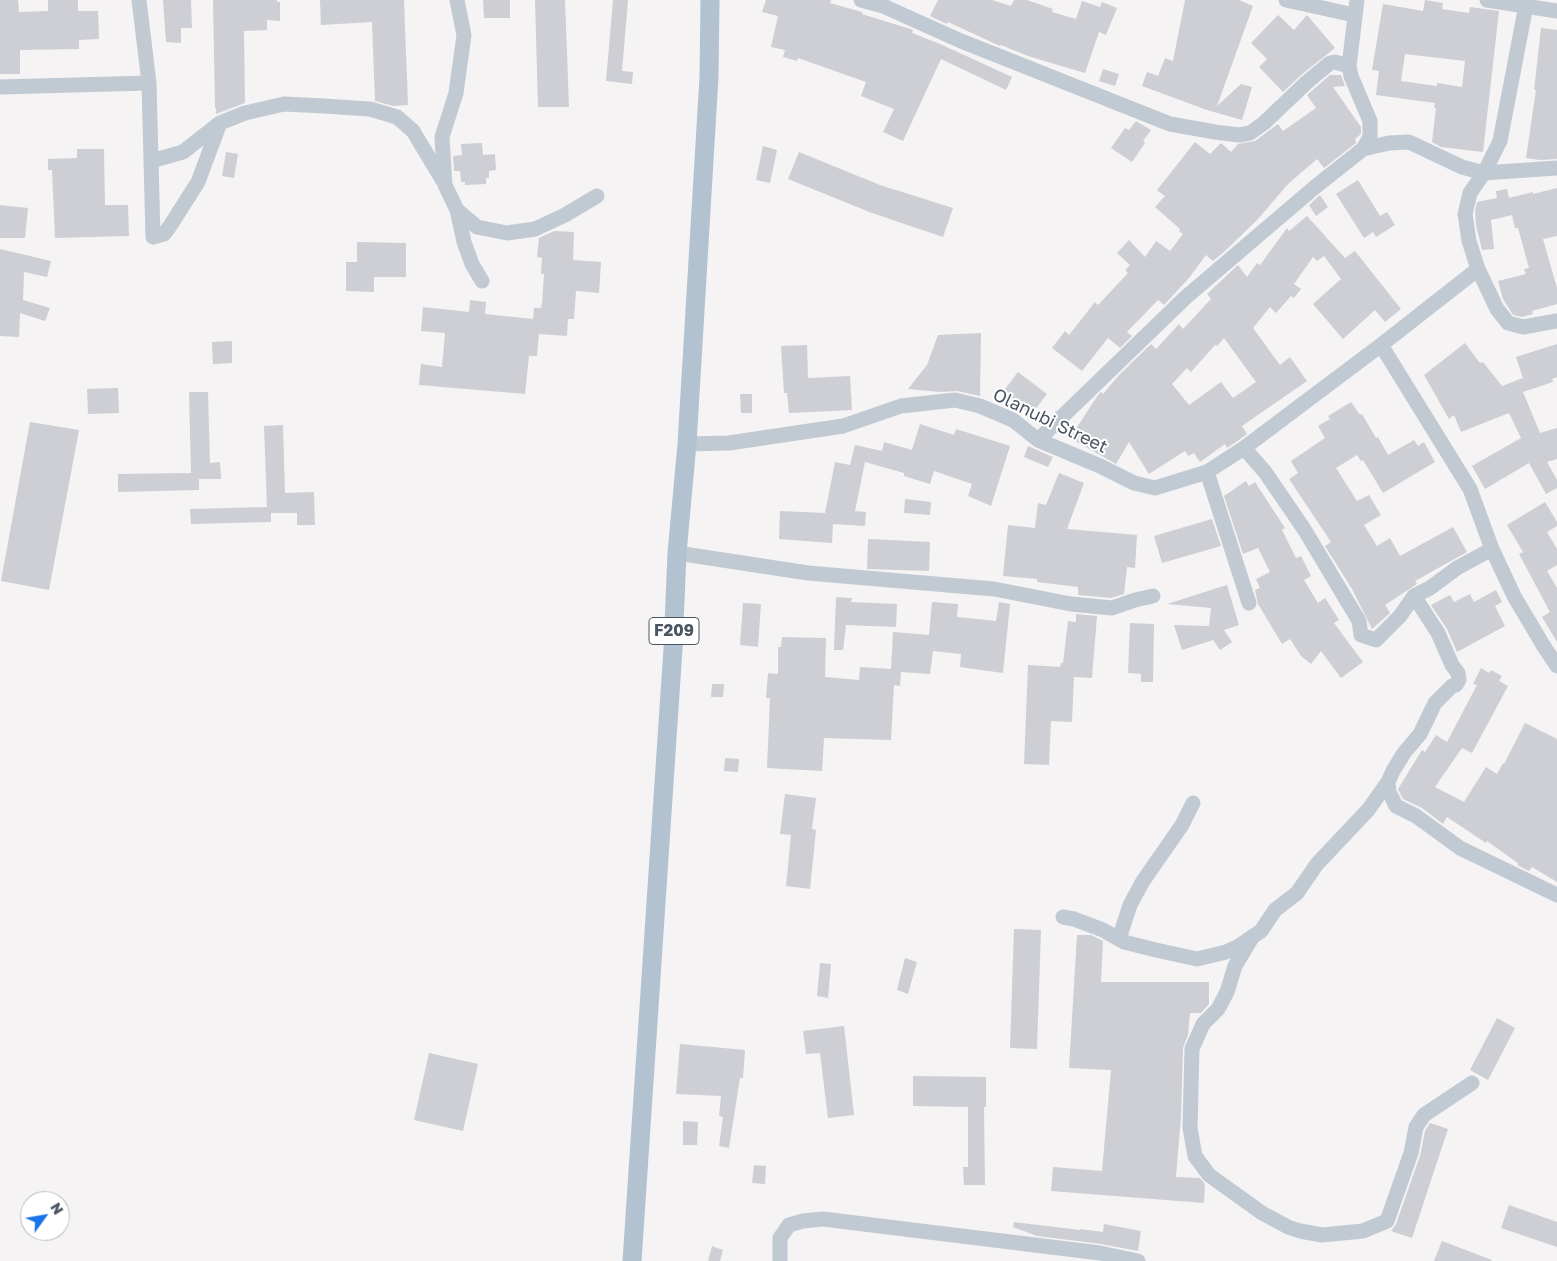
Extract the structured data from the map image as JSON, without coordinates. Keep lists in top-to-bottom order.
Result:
{
  "streets": {
    "main road": ["F209"],
    "street": ["Olanubi Street"]
  },
  "crossings": [
    ["Olanubi Street", "F209"]
  ],
  "north": "top right"
}
